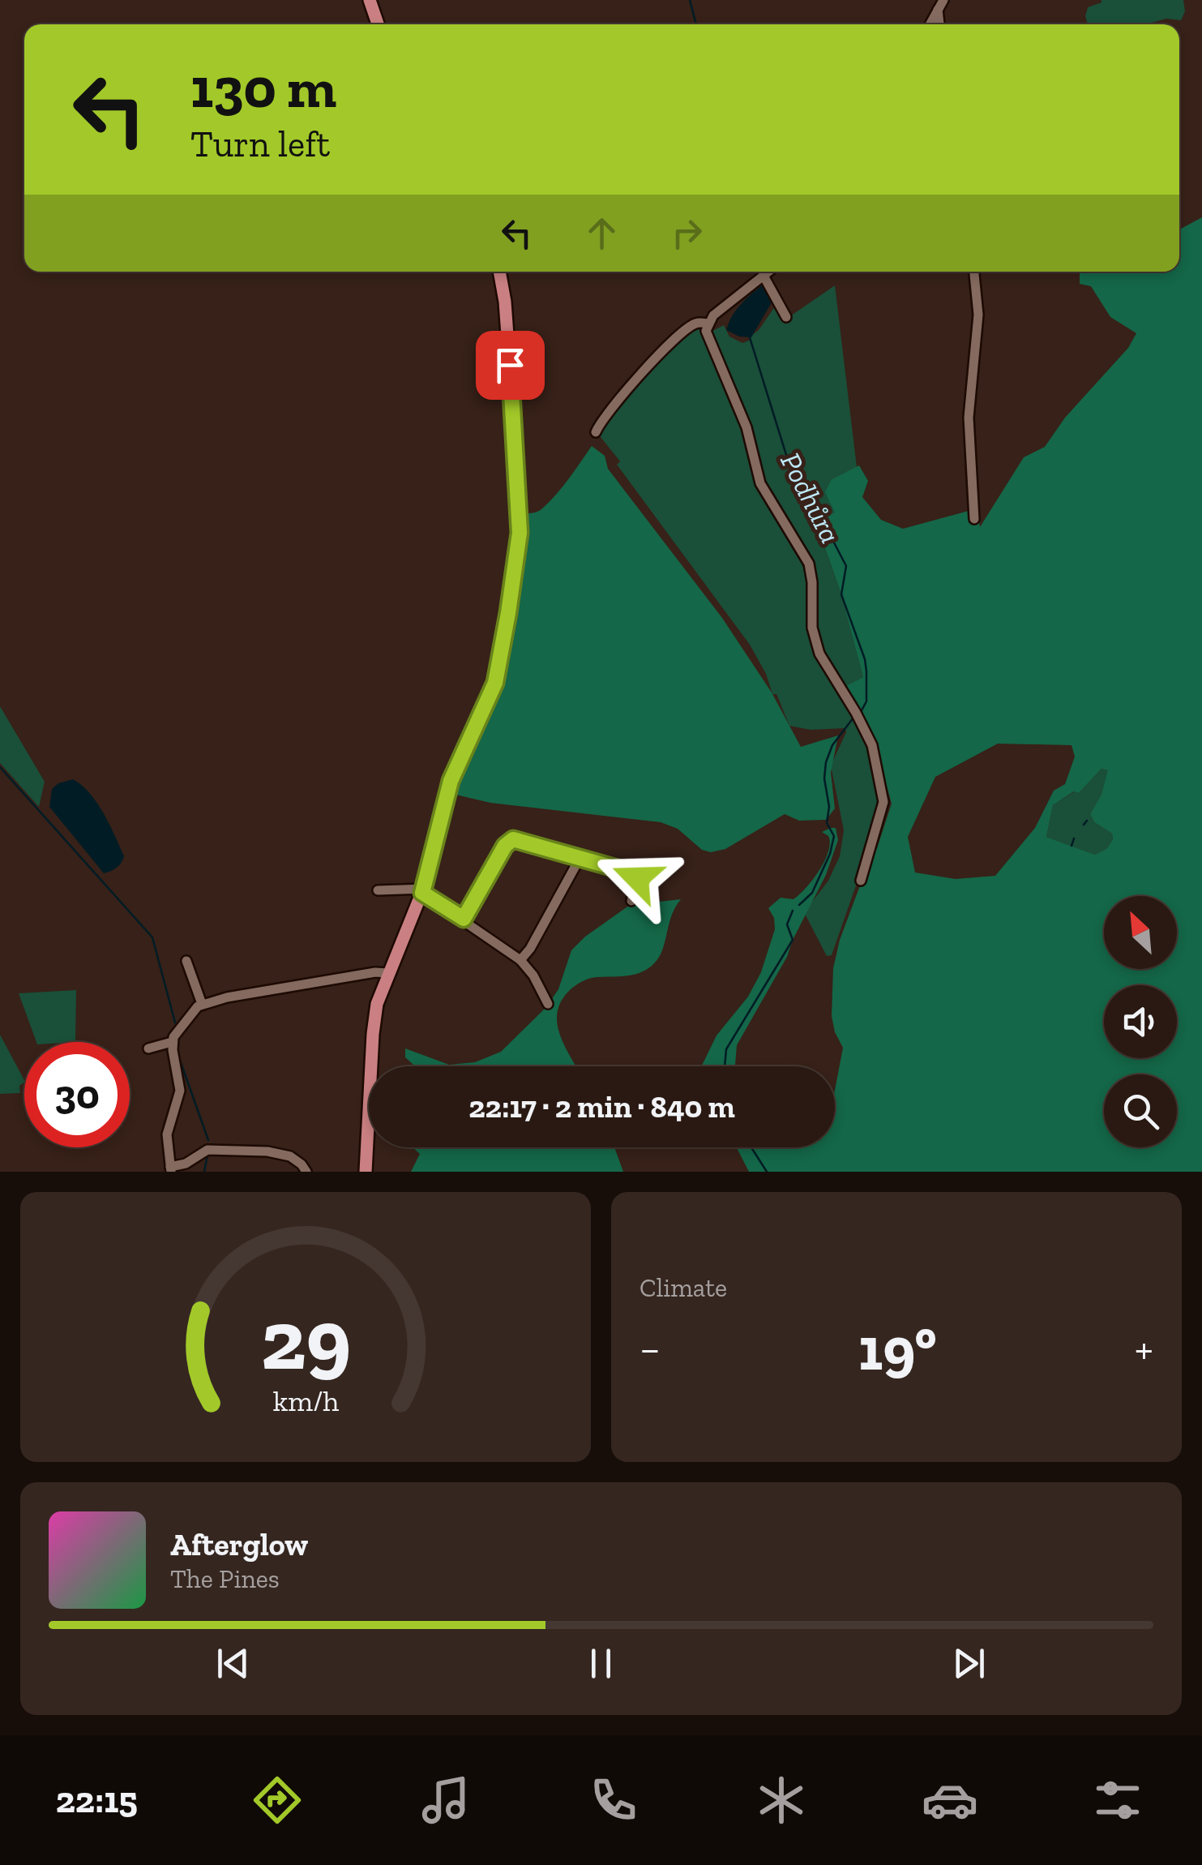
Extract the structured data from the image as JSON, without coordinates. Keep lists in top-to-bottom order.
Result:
{
  "water": ["Podhůra"],
  "north": "top left",
  "page": {
    "turn": ["130 m", "Turn left"],
    "limit": "30",
    "trip": "22:17 · 2 min · 840 m",
    "tile": "Climate",
    "heat": ["−", "19°", "+"],
    "song": ["Afterglow", "The Pines"],
    "tabs": "22:15",
    "gauge": ["29", "km/h"]
  }
}
